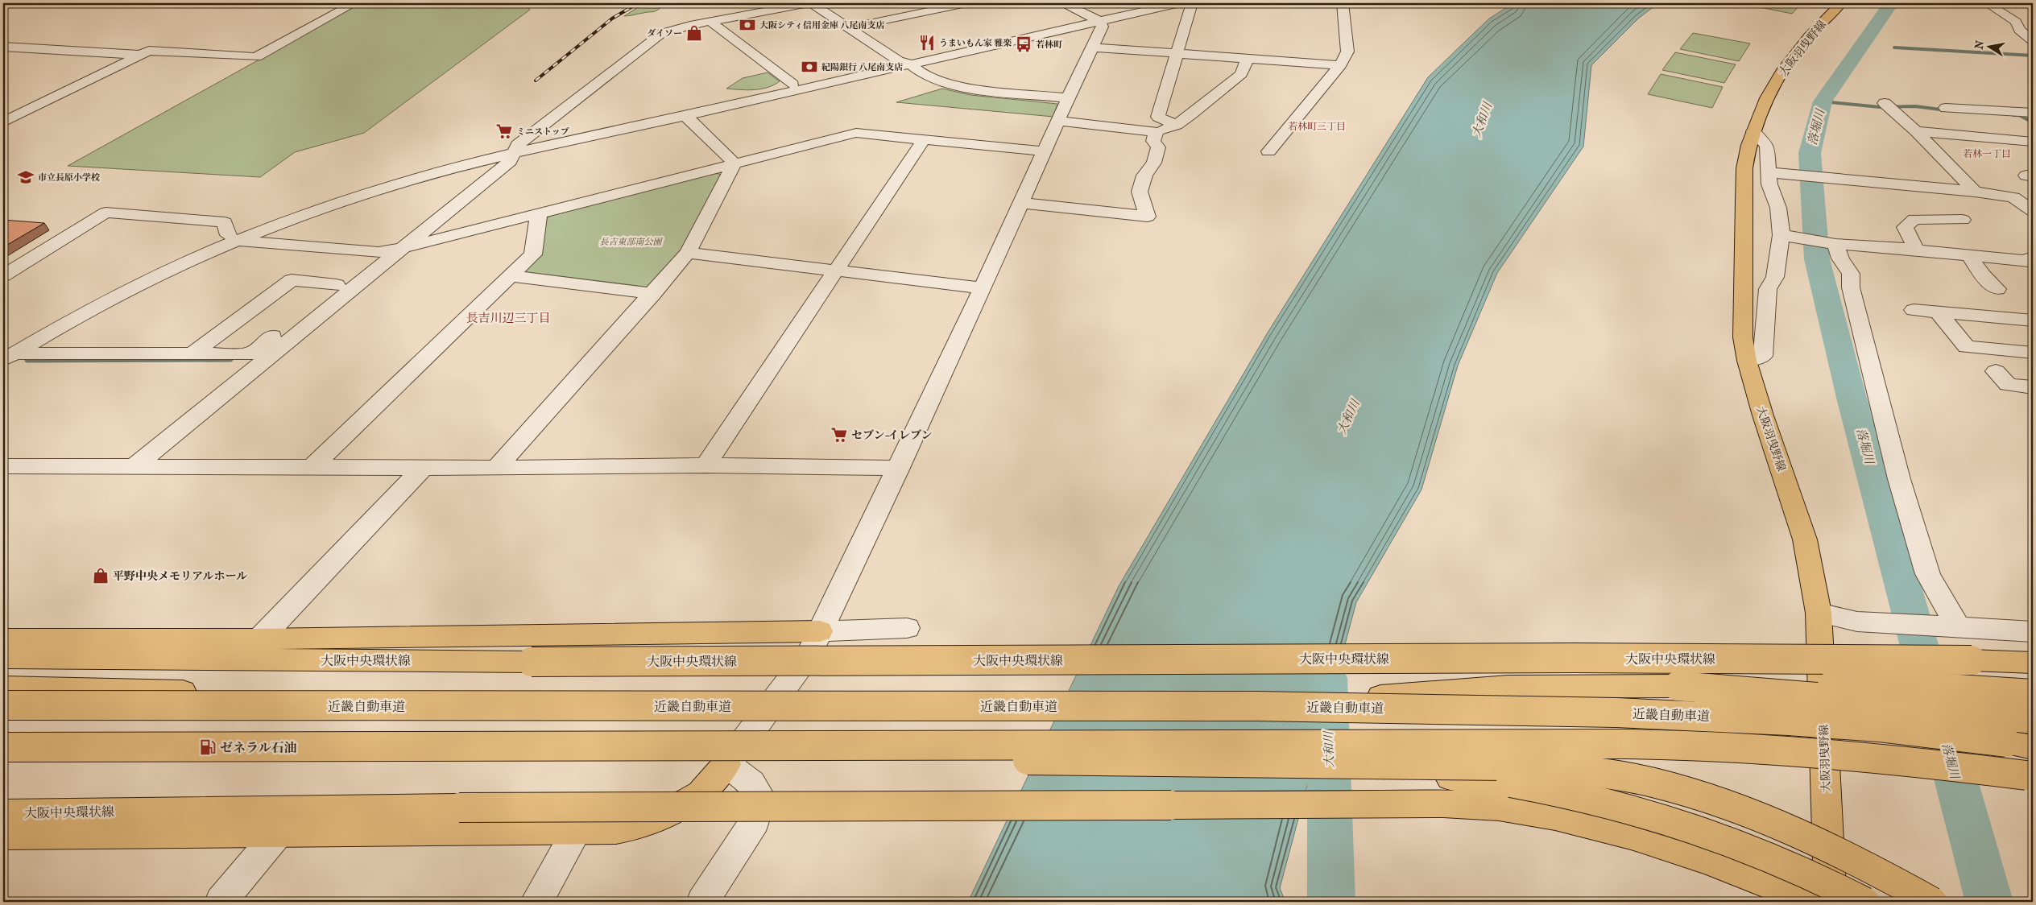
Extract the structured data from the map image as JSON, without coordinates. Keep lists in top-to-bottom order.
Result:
{
  "streets": {
    "main road": ["大阪羽曳野線", "大阪中央環状線", "近畿自動車道"]
  },
  "districts": ["若林町三丁目", "若林一丁目", "長吉川辺三丁目"],
  "water": ["大和川", "落堀川"],
  "parks": ["長吉東部南公園"],
  "places": {
    "bank": ["大阪シティ信用金庫 八尾南支店", "紀陽銀行 八尾南支店"],
    "shop": ["ダイソー", "平野中央メモリアルホール"],
    "restaurant": ["うまいもん家 雅楽"],
    "bus stop": ["若林町"],
    "supermarket": ["ミニストップ", "セブン-イレブン"],
    "school or university": ["市立長原小学校"],
    "fuel station": ["ゼネラル石油"]
  },
  "north": "left"
}
